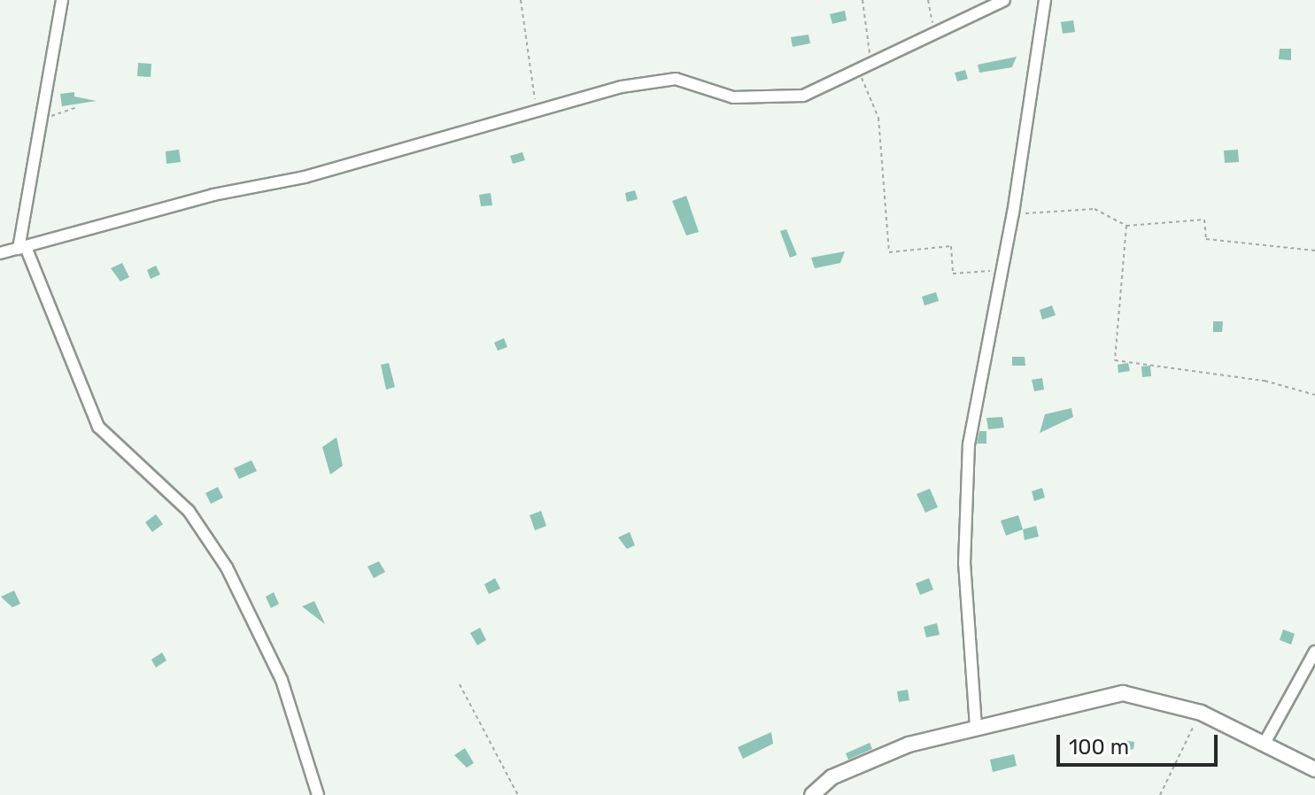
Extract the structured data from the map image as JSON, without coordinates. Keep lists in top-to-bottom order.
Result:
{
  "scale_bar": "100 m"
}
